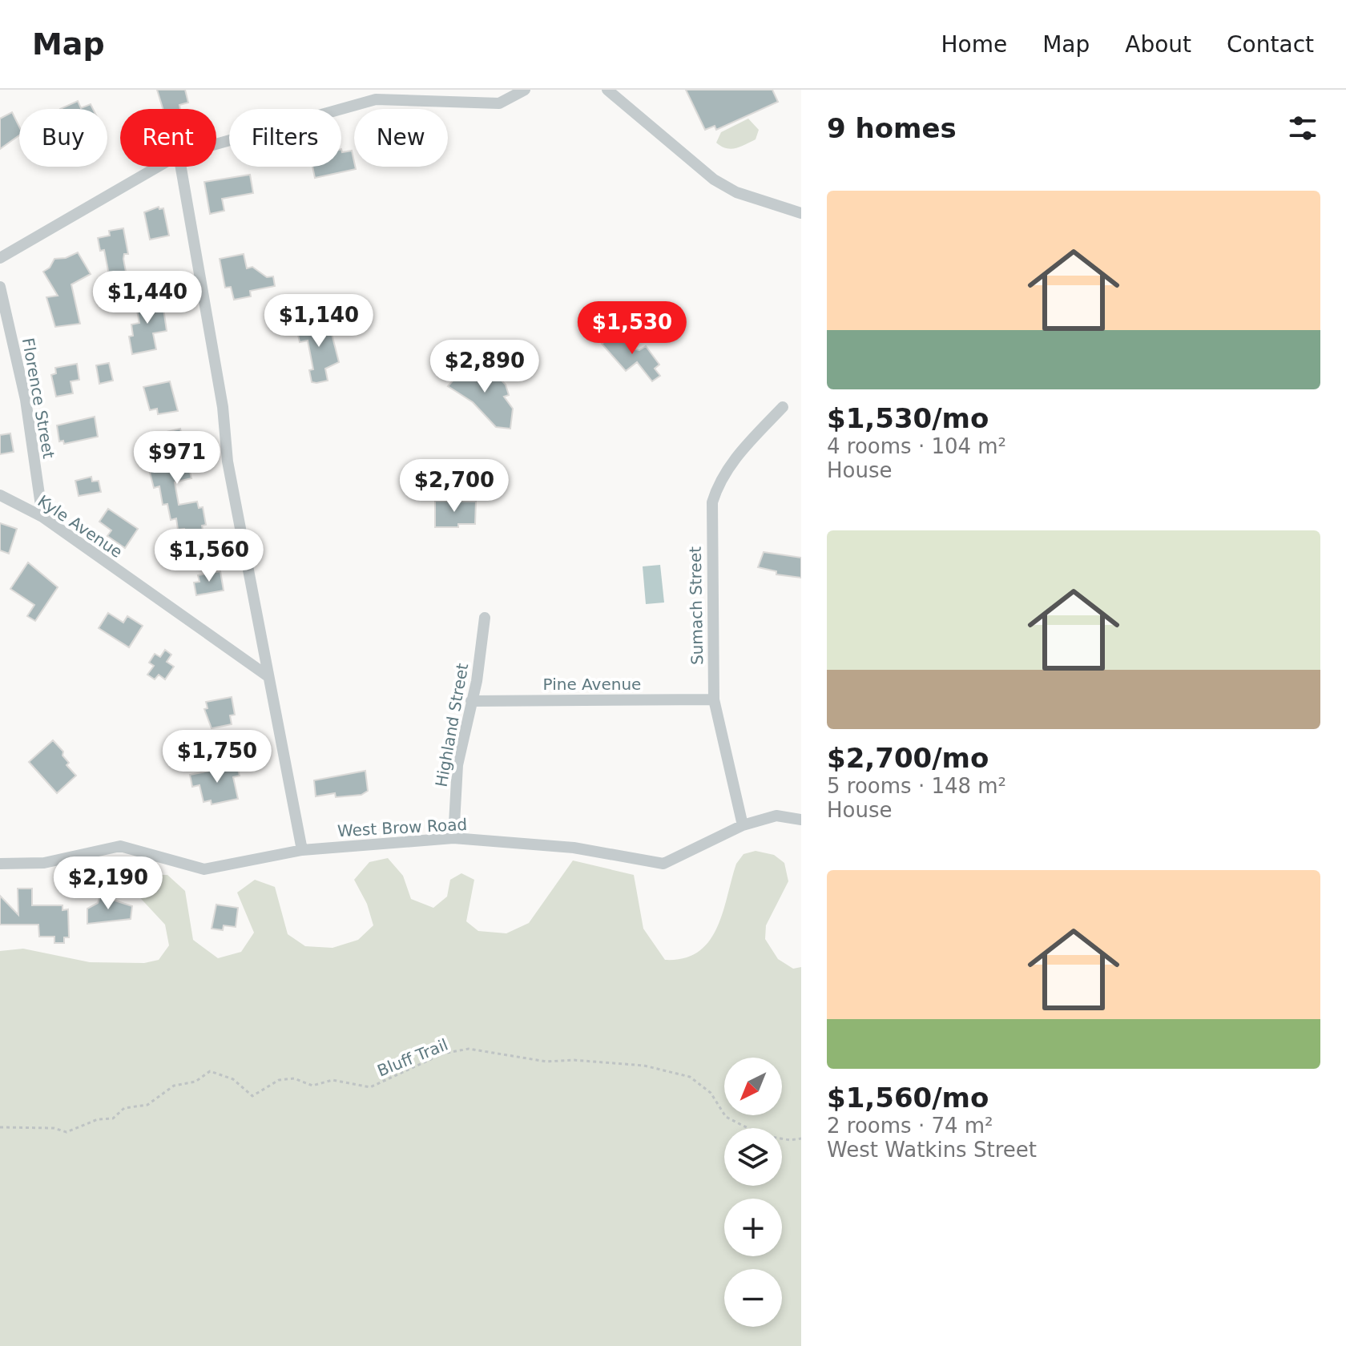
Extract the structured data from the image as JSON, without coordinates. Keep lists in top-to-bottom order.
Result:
{
  "streets": {
    "street": [
      "Florence Street",
      "Kyle Avenue",
      "Sumach Street",
      "Pine Avenue",
      "Highland Street",
      "West Brow Road"
    ],
    "path": ["Bluff Trail"]
  },
  "crossings": [
    ["Florence Street", "Kyle Avenue"],
    ["Sumach Street", "Pine Avenue"],
    ["Sumach Street", "West Brow Road"],
    ["Pine Avenue", "Highland Street"],
    ["Highland Street", "West Brow Road"]
  ],
  "north": "bottom left",
  "page": {
    "header": "Map",
    "nav": [
      "Home",
      "Map",
      "About",
      "Contact"
    ],
    "heading": "9 homes",
    "chip": [
      "Buy",
      "Rent",
      "Filters",
      "New"
    ],
    "list": [
      {
        "name": "$1,530/mo",
        "note": "4 rooms · 104 m² · House"
      },
      {
        "name": "$2,700/mo",
        "note": "5 rooms · 148 m² · House"
      },
      {
        "name": "$1,560/mo",
        "note": "2 rooms · 74 m² · West Watkins Street"
      }
    ],
    "price": [
      "$1,440",
      "$1,140",
      "$1,530",
      "$2,890",
      "$971",
      "$2,700",
      "$1,560",
      "$1,750",
      "$2,190"
    ],
    "map_buttons": ["+", "−"]
  }
}
